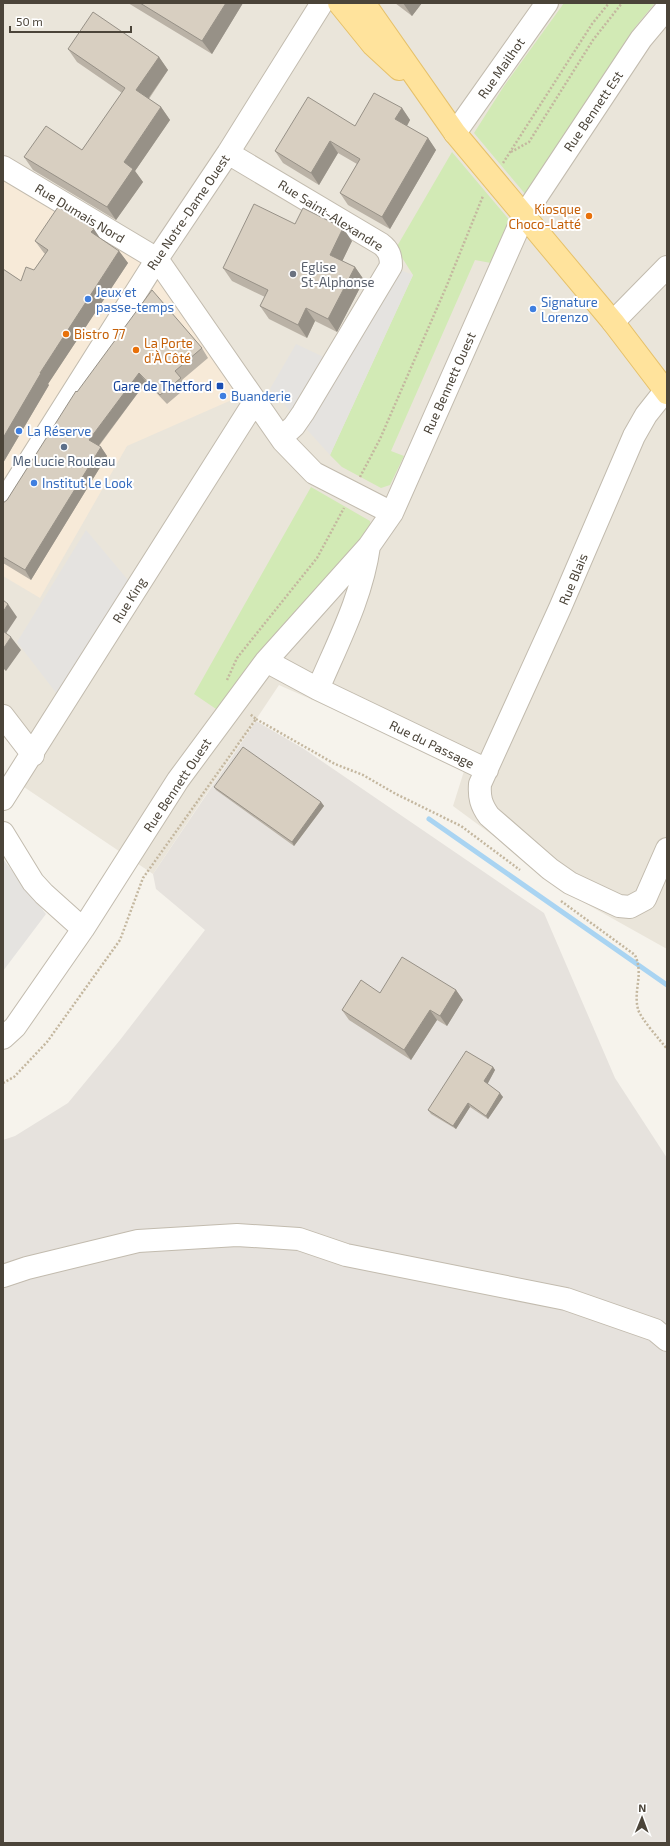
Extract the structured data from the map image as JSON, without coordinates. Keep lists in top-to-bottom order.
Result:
{
  "streets": {
    "street": [
      "Rue Mailhot",
      "Rue Bennett Est",
      "Rue Notre-Dame Ouest",
      "Rue Dumais Nord",
      "Rue Saint-Alexandre",
      "Rue Bennett Ouest",
      "Rue Blais",
      "Rue King",
      "Rue du Passage"
    ]
  },
  "crossings": [
    ["Rue Bennett Est", "Rue Bennett Ouest"],
    ["Rue Notre-Dame Ouest", "Rue Dumais Nord"],
    ["Rue Notre-Dame Ouest", "Rue Saint-Alexandre"],
    ["Rue Bennett Ouest", "Rue du Passage"],
    ["Rue Blais", "Rue du Passage"]
  ],
  "places": {
    "other": [
      "Kiosque Choco-Latté",
      "Eglise St-Alphonse",
      "Jeux et passe-temps",
      "Signature Lorenzo",
      "Bistro 77",
      "La Porte d'À Côté",
      "Buanderie",
      "La Réserve",
      "Me Lucie Rouleau",
      "Institut Le Look"
    ],
    "transit": ["Gare de Thetford"]
  },
  "scale_bar": "50 m",
  "north": "top"
}
